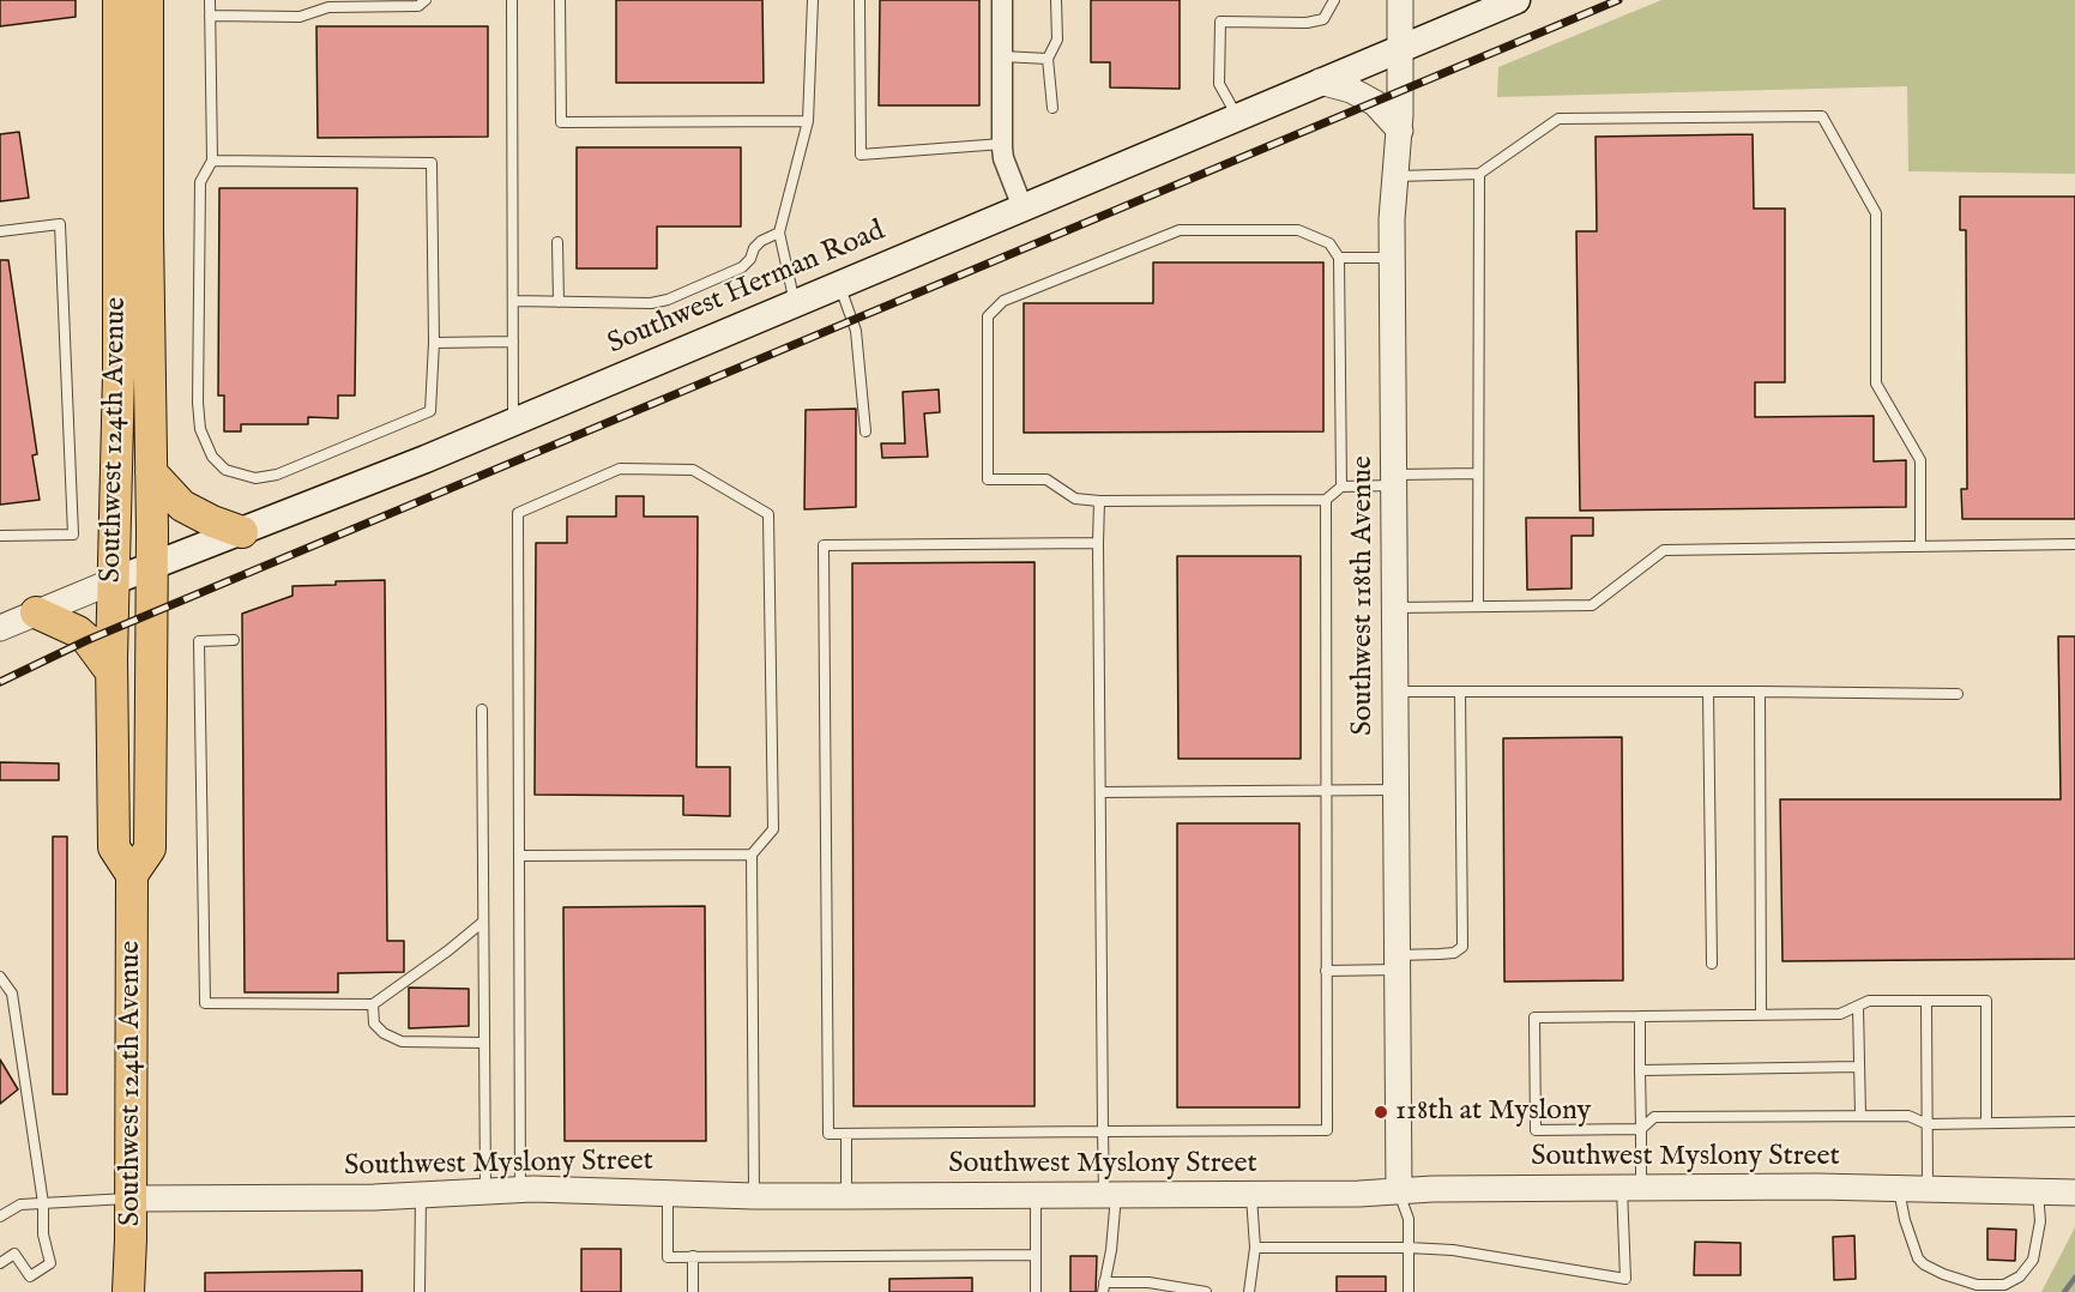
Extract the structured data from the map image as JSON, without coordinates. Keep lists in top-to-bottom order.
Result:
{
  "streets": {
    "main road": ["Southwest Herman Road", "Southwest 124th Avenue"],
    "street": ["Southwest 118th Avenue", "Southwest Myslony Street"]
  },
  "crossings": [
    ["Southwest Herman Road", "Southwest 124th Avenue"],
    ["Southwest Herman Road", "Southwest 118th Avenue"],
    ["Southwest 124th Avenue", "Southwest Myslony Street"],
    ["Southwest 118th Avenue", "Southwest Myslony Street"]
  ],
  "places": ["118th at Myslony"]
}
